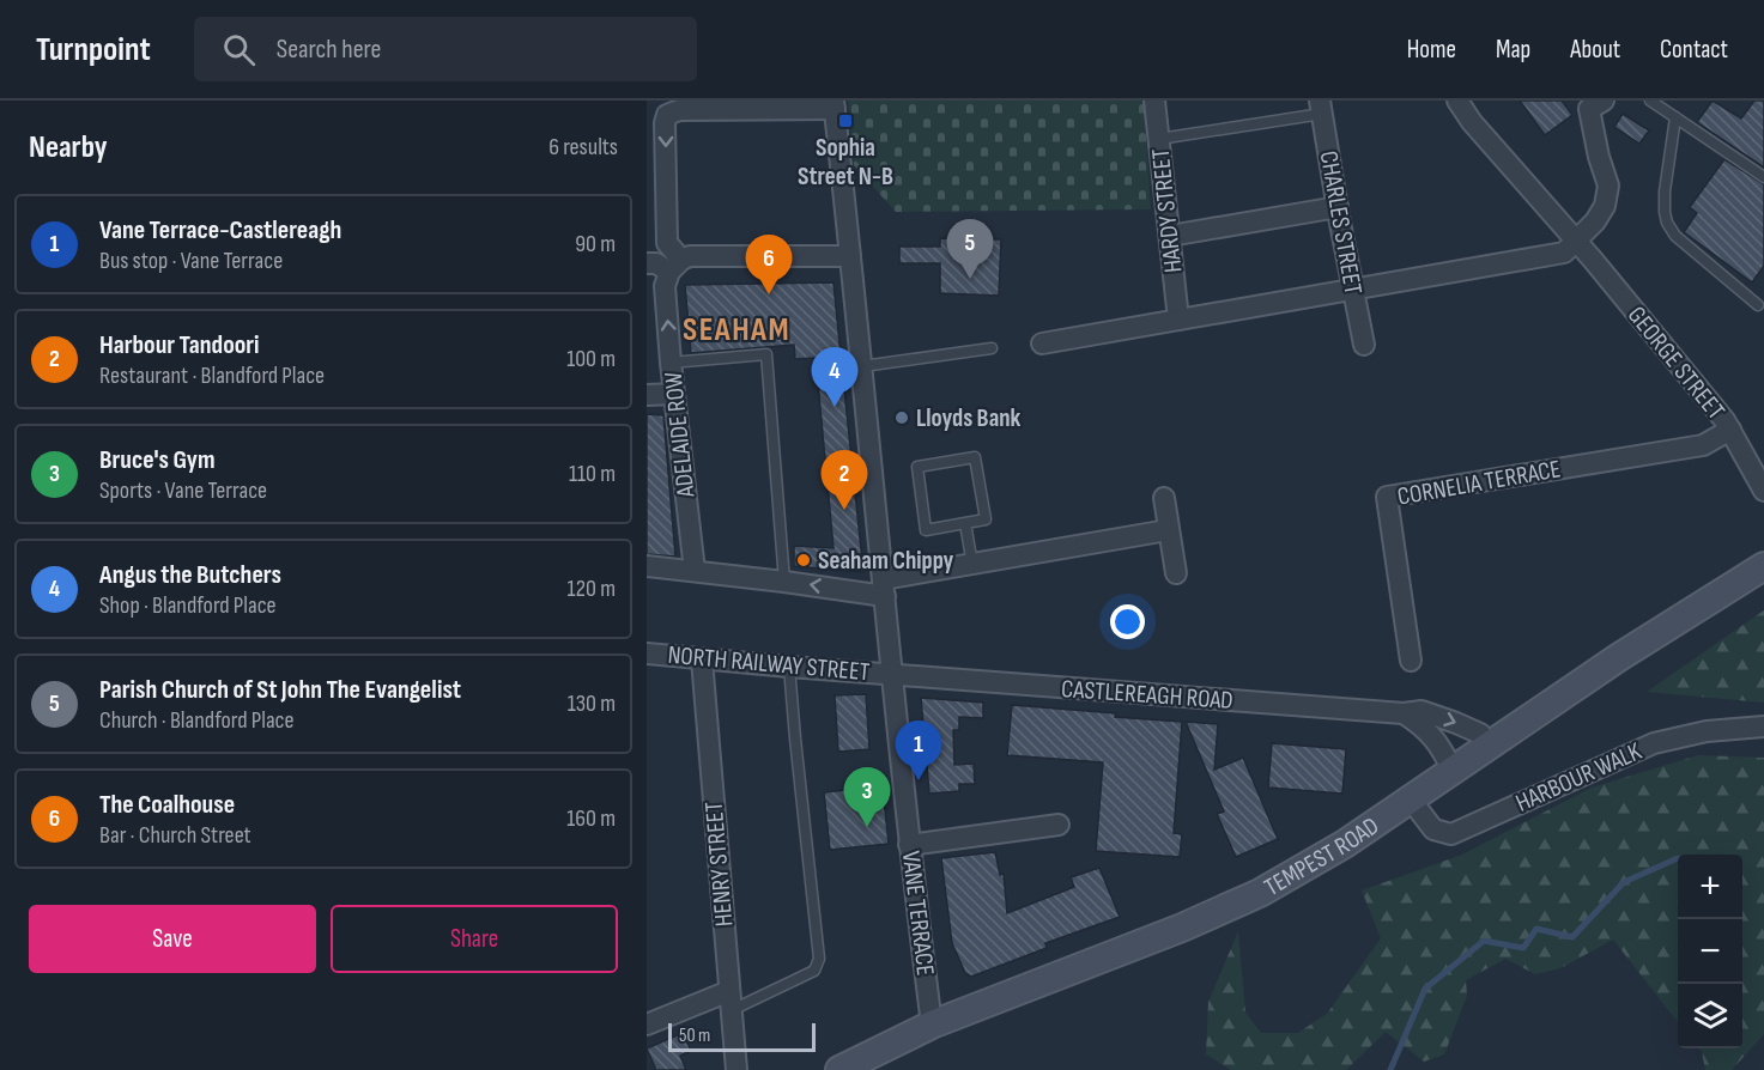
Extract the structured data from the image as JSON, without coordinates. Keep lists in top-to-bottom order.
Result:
{
  "streets": {
    "main road": ["TEMPEST ROAD"],
    "street": [
      "HARDY STREET",
      "CHARLES STREET",
      "GEORGE STREET",
      "ADELAIDE ROW",
      "CORNELIA TERRACE",
      "NORTH RAILWAY STREET",
      "CASTLEREAGH ROAD",
      "HARBOUR WALK",
      "HENRY STREET",
      "VANE TERRACE"
    ]
  },
  "crossings": [
    ["GEORGE STREET", "CORNELIA TERRACE"],
    ["NORTH RAILWAY STREET", "CASTLEREAGH ROAD"],
    ["NORTH RAILWAY STREET", "HENRY STREET"],
    ["NORTH RAILWAY STREET", "VANE TERRACE"],
    ["CASTLEREAGH ROAD", "TEMPEST ROAD"],
    ["CASTLEREAGH ROAD", "VANE TERRACE"],
    ["HARBOUR WALK", "TEMPEST ROAD"],
    ["TEMPEST ROAD", "VANE TERRACE"]
  ],
  "districts": ["SEAHAM"],
  "places": {
    "transit": ["Sophia Street N-B"],
    "other": ["Lloyds Bank", "Seaham Chippy"]
  },
  "scale_bar": "50 m",
  "page": {
    "header": "Turnpoint",
    "search": "Search here",
    "nav": [
      "Home",
      "Map",
      "About",
      "Contact"
    ],
    "heading": ["Nearby", "6 results"],
    "list": [
      {
        "mark": "1",
        "name": "Vane Terrace-Castlereagh",
        "note": "Bus stop · Vane Terrace",
        "value": "90 m"
      },
      {
        "mark": "2",
        "name": "Harbour Tandoori",
        "note": "Restaurant · Blandford Place",
        "value": "100 m"
      },
      {
        "mark": "3",
        "name": "Bruce's Gym",
        "note": "Sports · Vane Terrace",
        "value": "110 m"
      },
      {
        "mark": "4",
        "name": "Angus the Butchers",
        "note": "Shop · Blandford Place",
        "value": "120 m"
      },
      {
        "mark": "5",
        "name": "Parish Church of St John The Evangelist",
        "note": "Church · Blandford Place",
        "value": "130 m"
      },
      {
        "mark": "6",
        "name": "The Coalhouse",
        "note": "Bar · Church Street",
        "value": "160 m"
      }
    ],
    "pins": [
      "5",
      "6",
      "4",
      "2",
      "1",
      "3"
    ],
    "map_buttons": ["+", "−"],
    "buttons": ["Save", "Share"],
    "scale": "50 m"
  }
}
